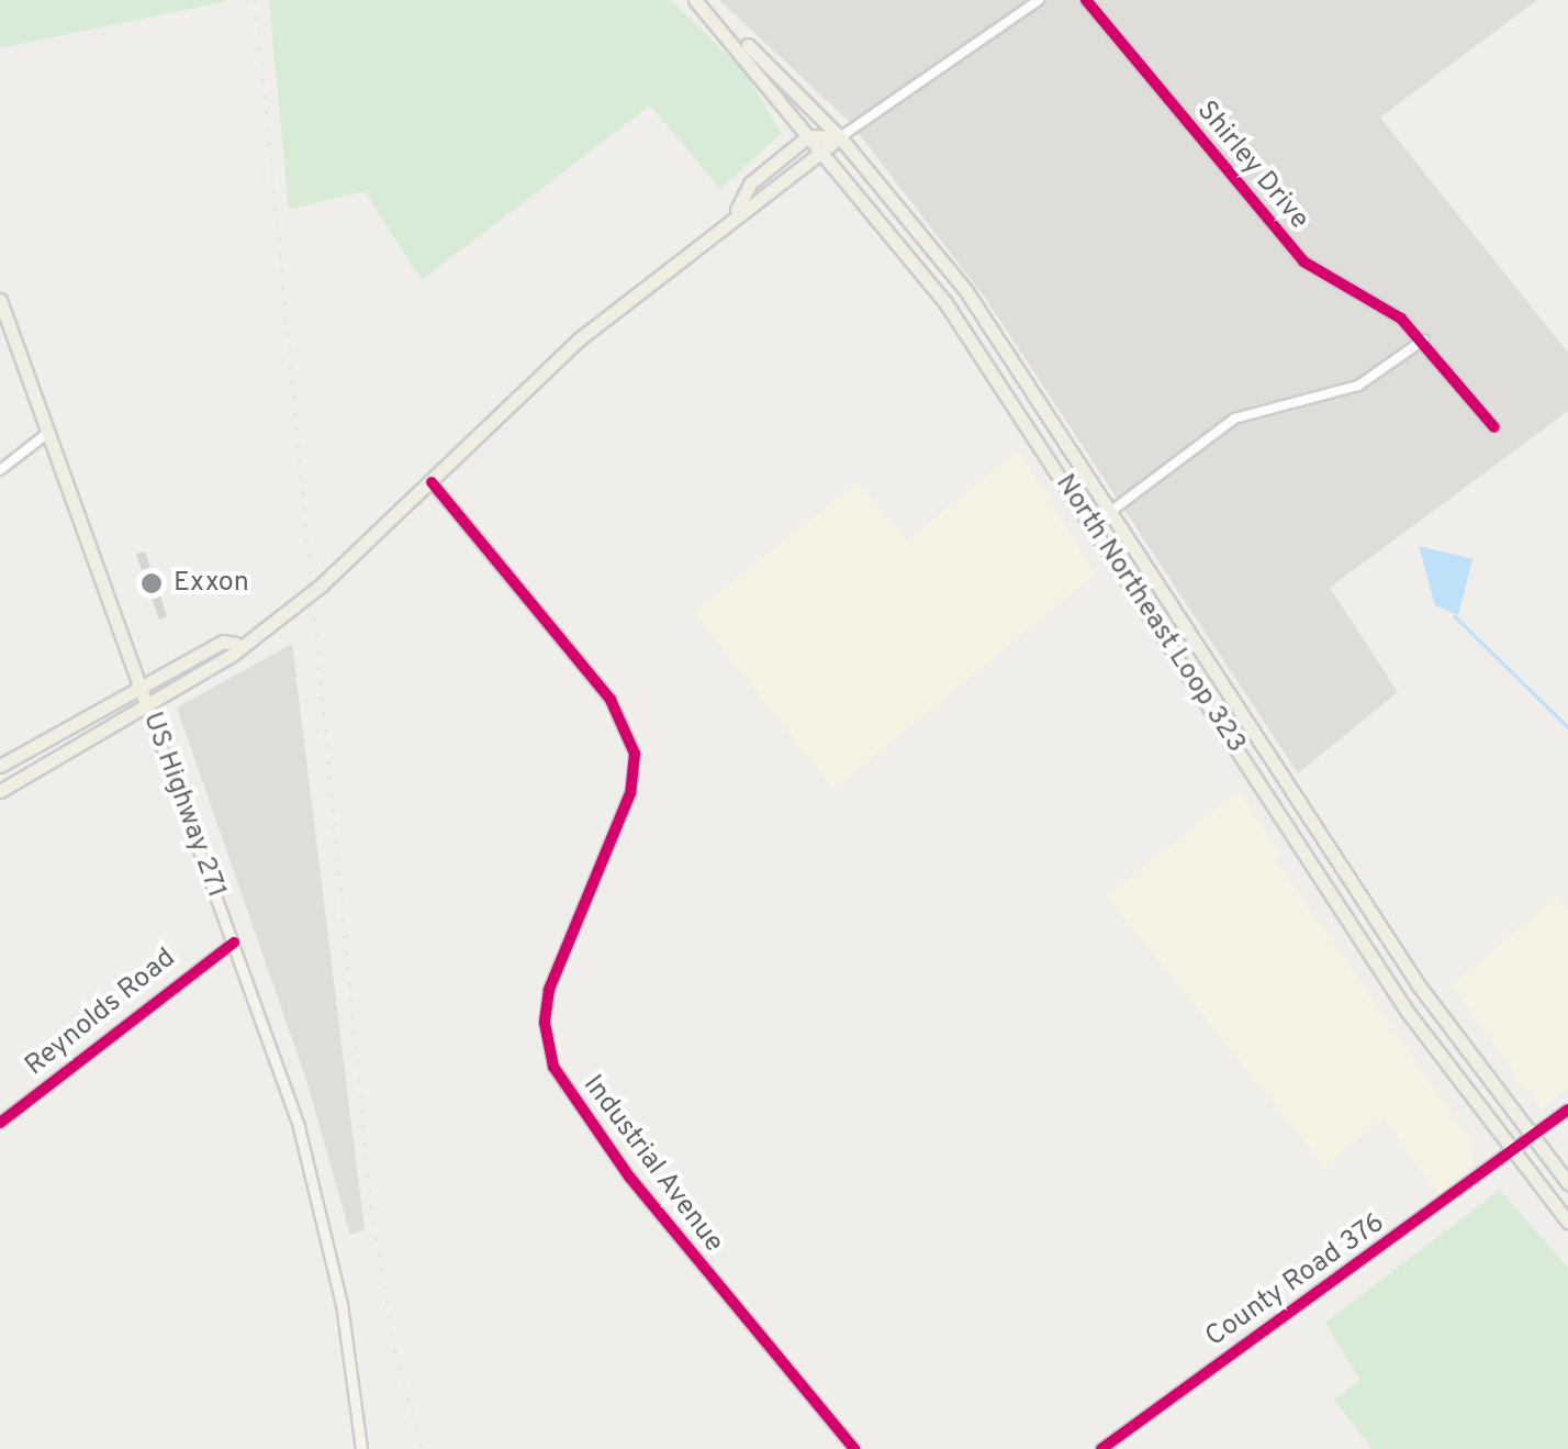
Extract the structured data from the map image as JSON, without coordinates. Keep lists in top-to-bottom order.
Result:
{
  "streets": {
    "highway": ["North Northeast Loop 323", "US Highway 271"],
    "street": [
      "Shirley Drive",
      "Reynolds Road",
      "Industrial Avenue",
      "County Road 376"
    ]
  },
  "crossings": [
    ["North Northeast Loop 323", "County Road 376"],
    ["US Highway 271", "Reynolds Road"]
  ],
  "places": ["Exxon"]
}
